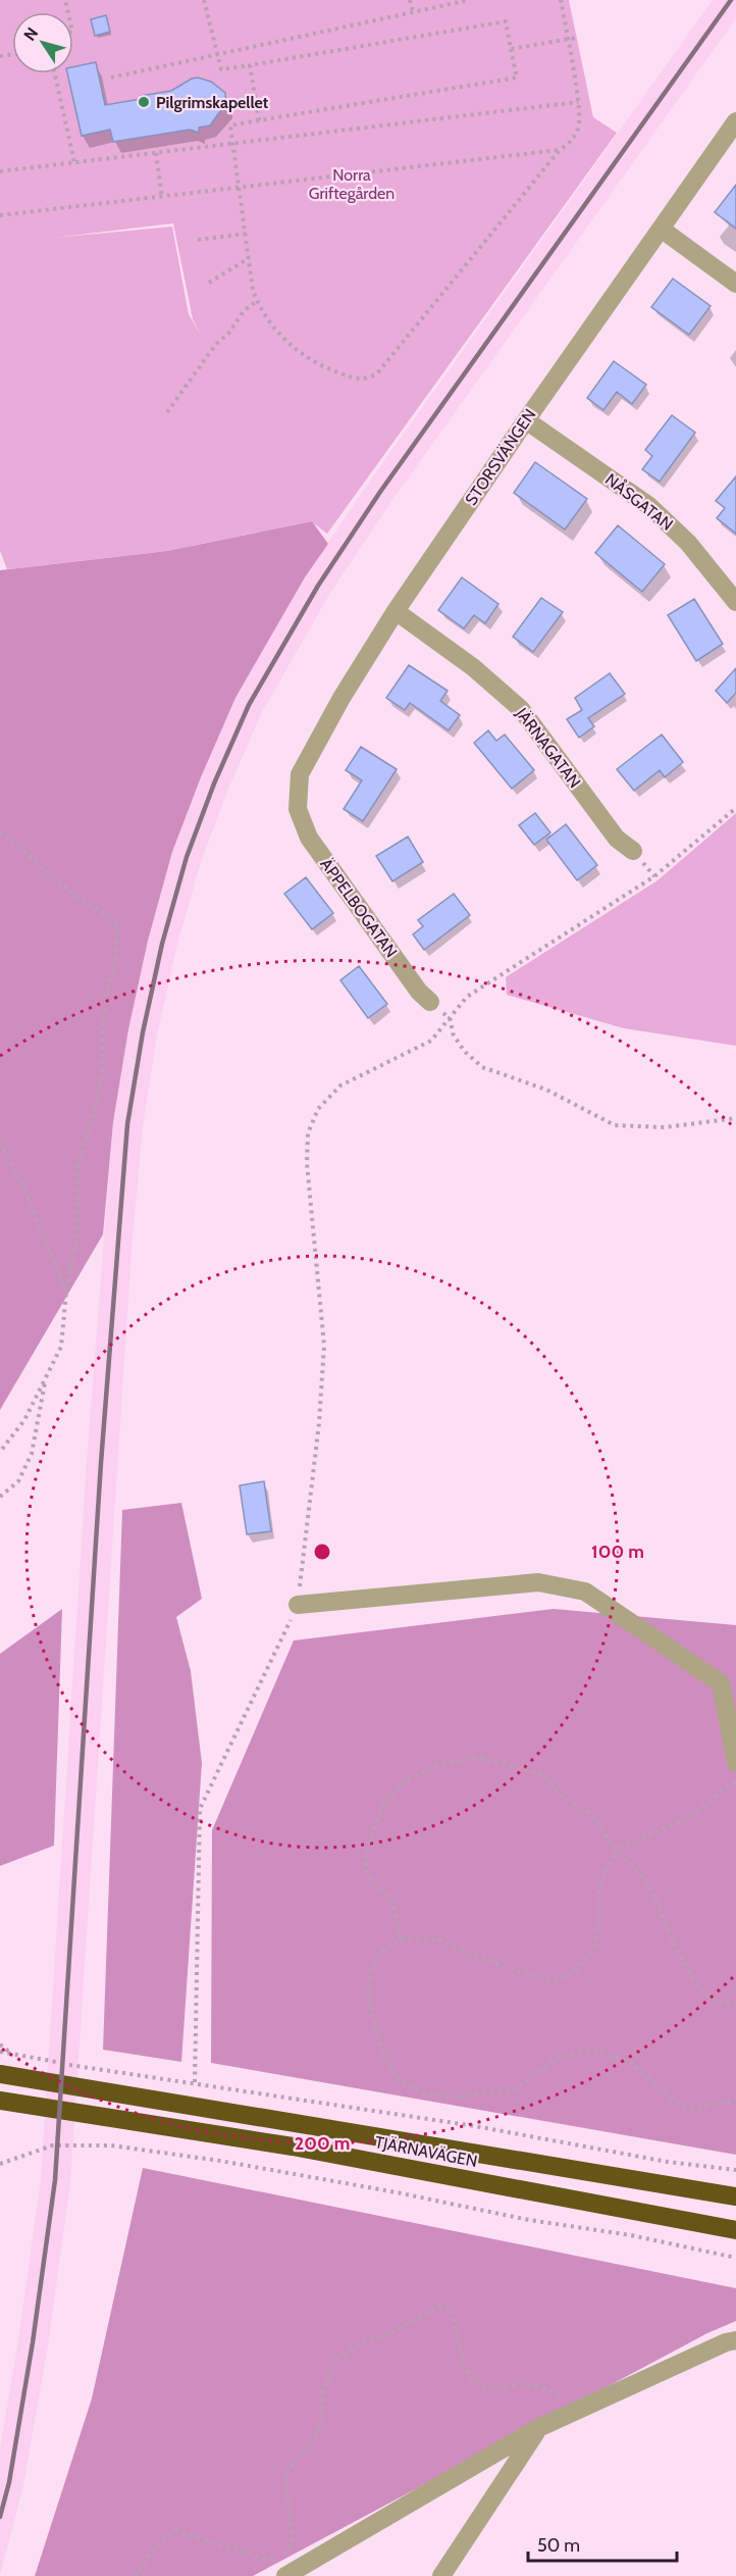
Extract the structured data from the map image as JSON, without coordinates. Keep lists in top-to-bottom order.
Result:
{
  "streets": {
    "highway": ["TJÄRNAVÄGEN"],
    "street": [
      "STORSVÄNGEN",
      "NÅSGATAN",
      "JÄRNAGATAN",
      "ÄPPELBOGATAN"
    ]
  },
  "crossings": [
    ["STORSVÄNGEN", "NÅSGATAN"],
    ["STORSVÄNGEN", "JÄRNAGATAN"],
    ["STORSVÄNGEN", "ÄPPELBOGATAN"]
  ],
  "parks": ["Norra Griftegården"],
  "places": ["Pilgrimskapellet"],
  "scale_bar": "50 m",
  "north": "top left",
  "rings": ["100 m", "200 m"]
}
